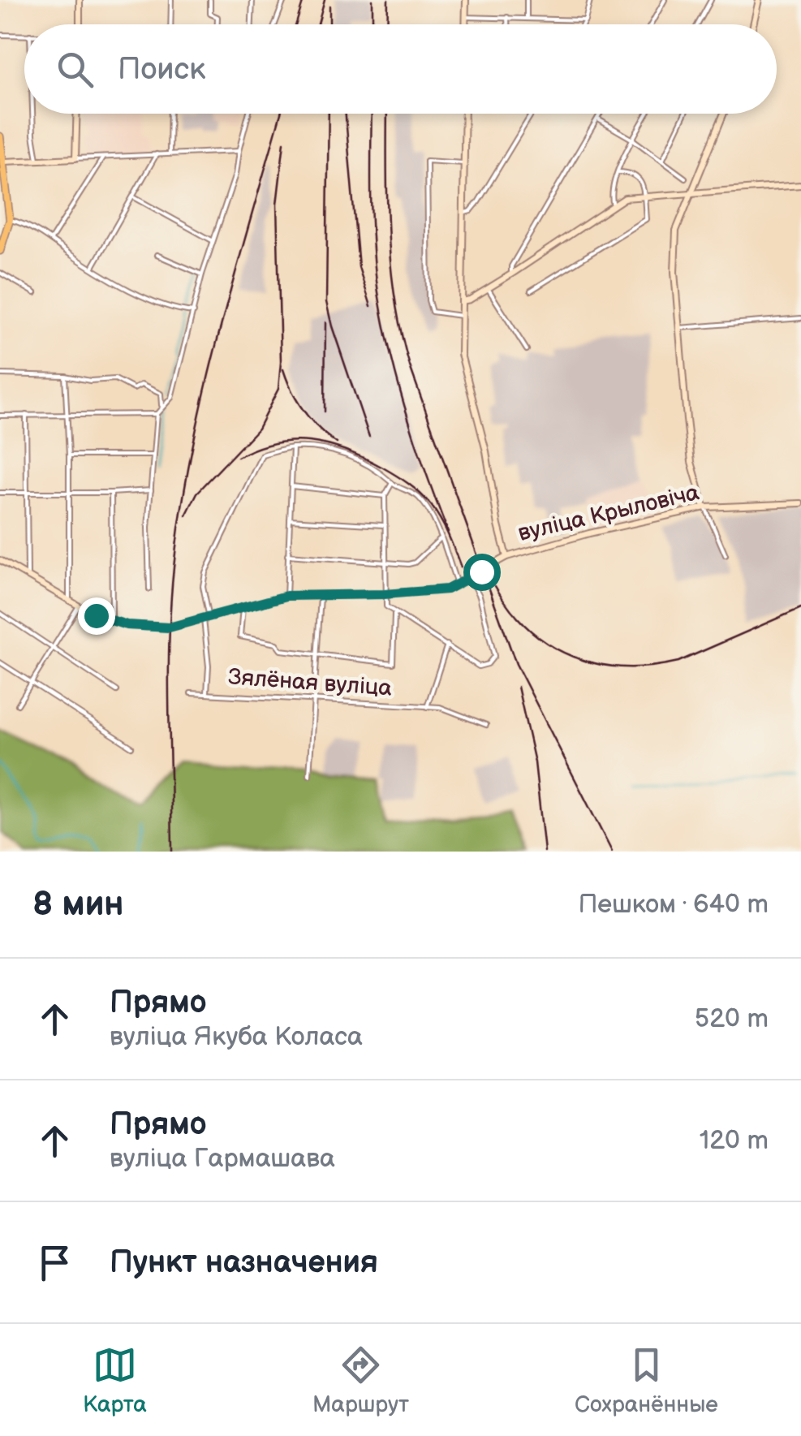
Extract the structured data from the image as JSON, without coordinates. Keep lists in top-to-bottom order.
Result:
{
  "streets": {
    "street": ["вуліца Крыловіча", "Зялёная вуліца"]
  },
  "page": {
    "search": "Поиск",
    "heading": ["8 мин", "Пешком · 640 m"],
    "list": [
      ["Прямо", "вуліца Якуба Коласа", "520 m"],
      ["Прямо", "вуліца Гармашава", "120 m"],
      "Пункт назначения"
    ],
    "nav": ["Карта", "Маршрут", "Сохранённые"]
  }
}
